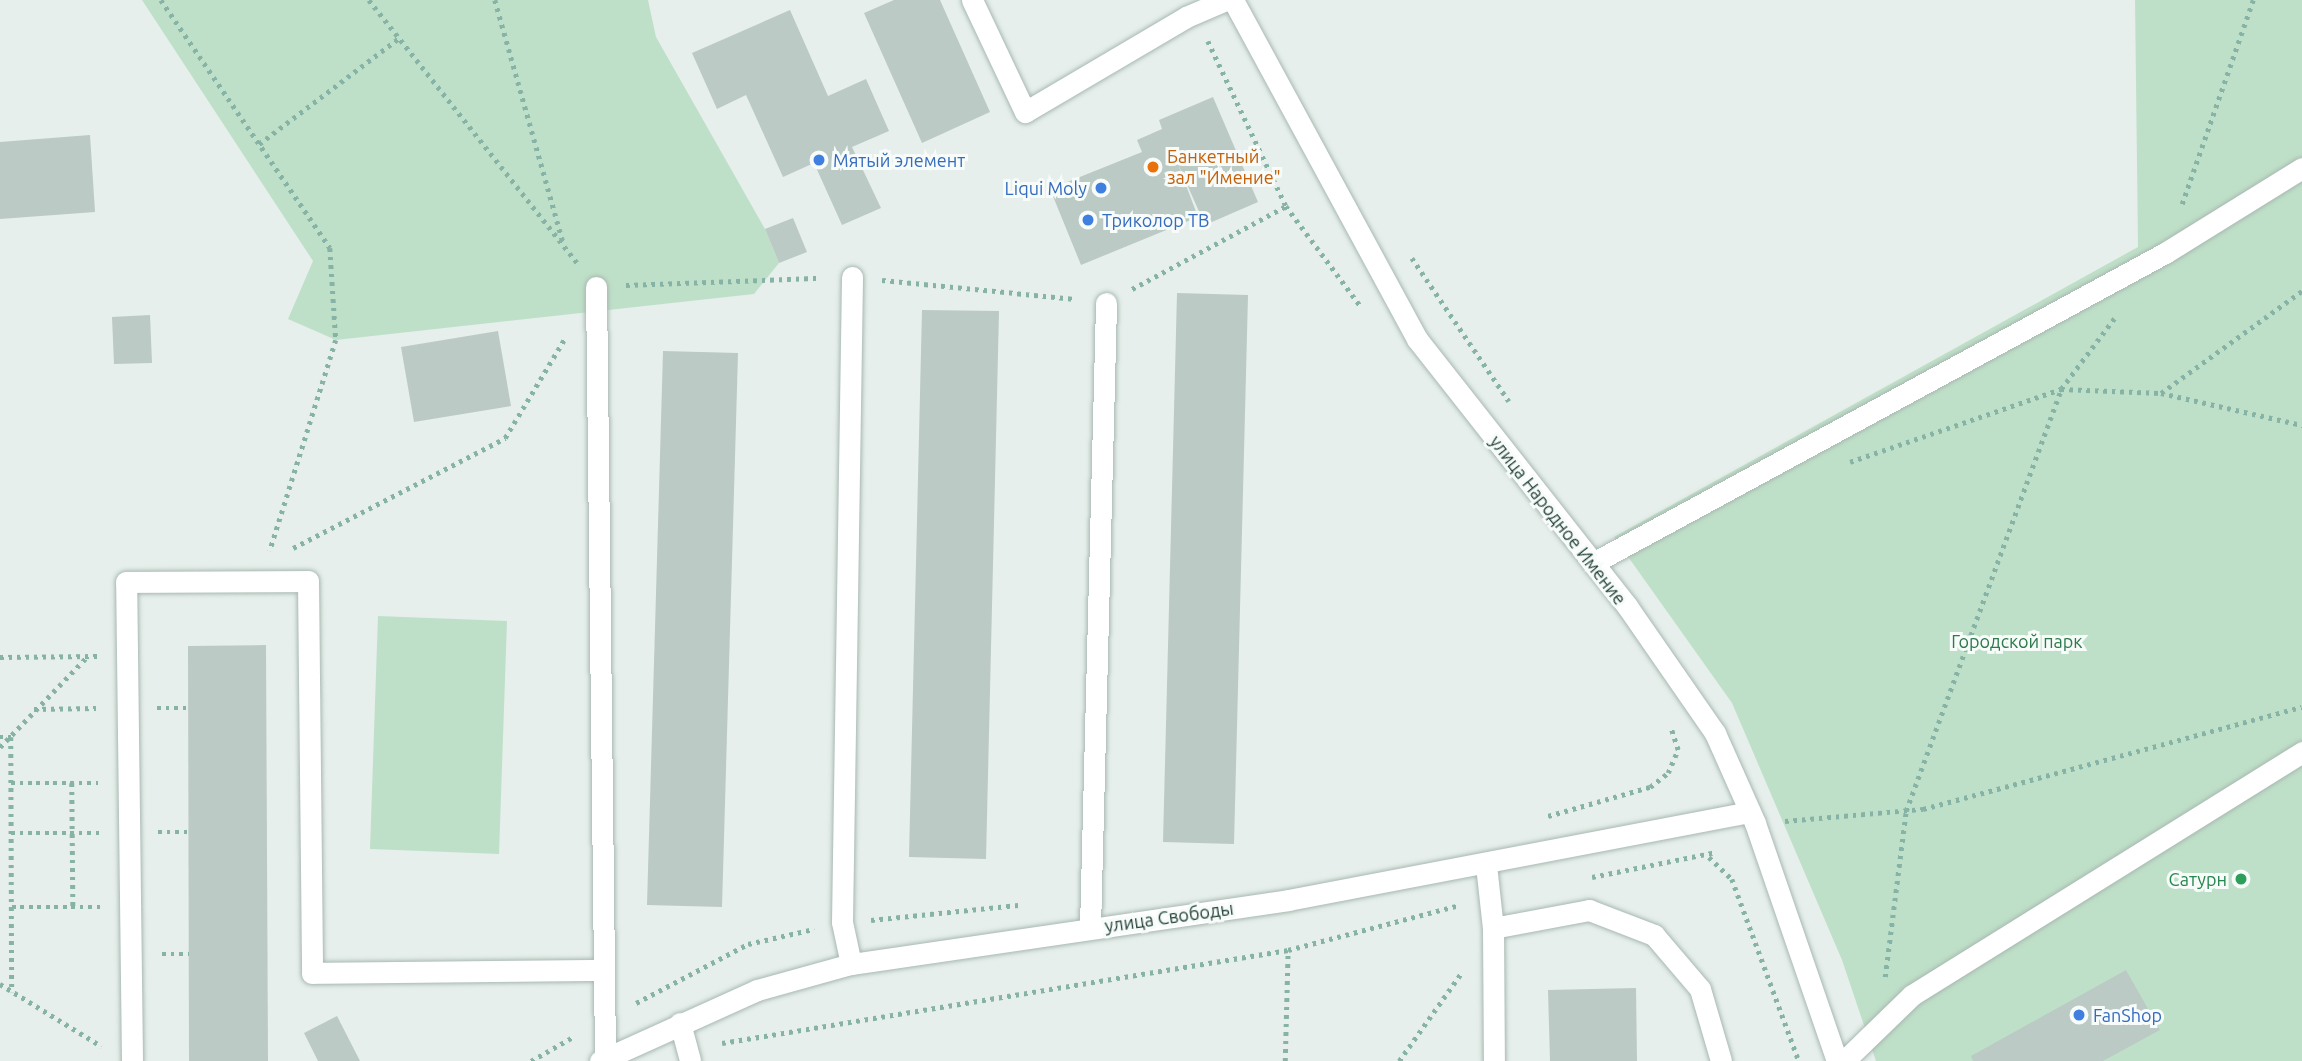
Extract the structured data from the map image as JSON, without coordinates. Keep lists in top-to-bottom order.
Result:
{
  "streets": {
    "street": ["улица Народное Имение", "улица Свободы"]
  },
  "crossings": [
    ["улица Народное Имение", "улица Свободы"]
  ],
  "parks": ["Городской парк"],
  "places": [
    "Мятый элемент",
    "Банкетный зал \"Имение\"",
    "Liqui Moly",
    "Триколор ТВ",
    "Сатурн",
    "FanShop"
  ]
}
